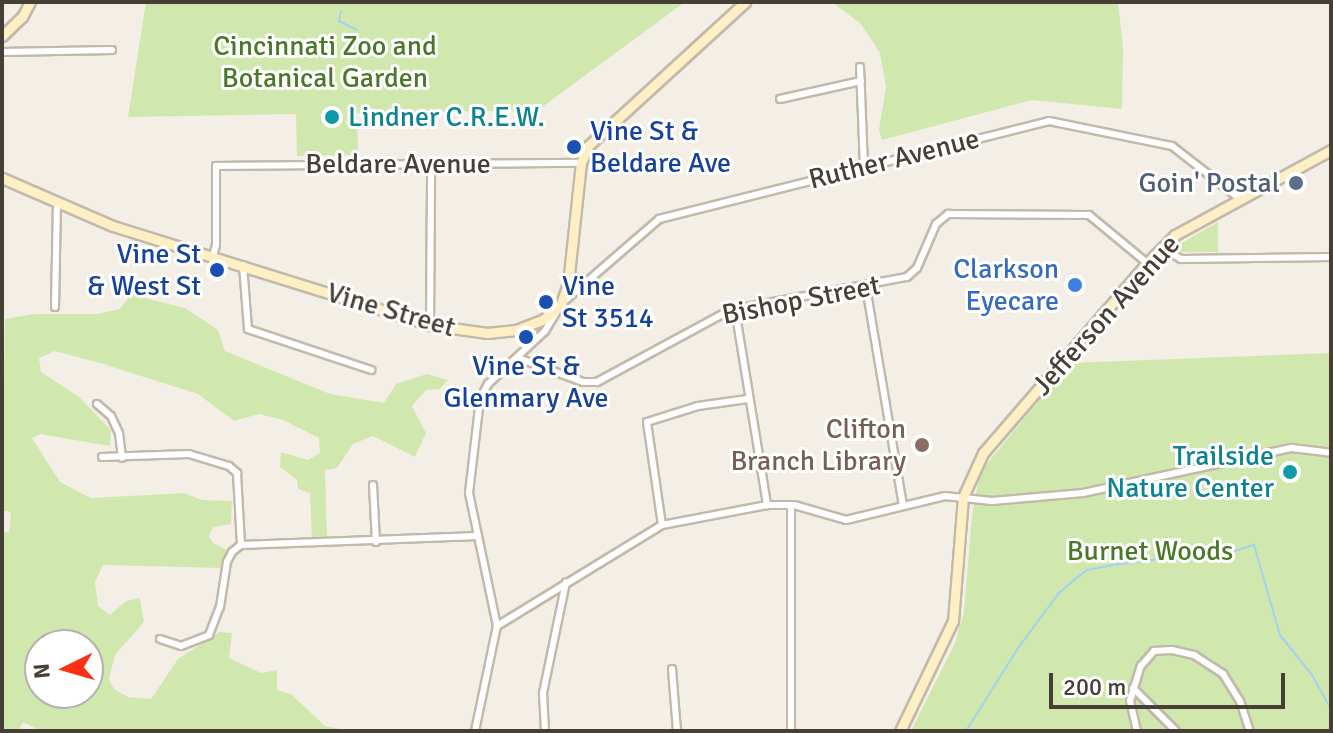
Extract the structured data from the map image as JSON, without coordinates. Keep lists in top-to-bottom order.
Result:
{
  "streets": {
    "main road": ["Vine Street", "Jefferson Avenue"],
    "street": ["Ruther Avenue", "Beldare Avenue", "Bishop Street"]
  },
  "crossings": [
    ["Ruther Avenue", "Bishop Street"],
    ["Ruther Avenue", "Vine Street"],
    ["Ruther Avenue", "Jefferson Avenue"],
    ["Beldare Avenue", "Vine Street"],
    ["Bishop Street", "Jefferson Avenue"]
  ],
  "parks": ["Cincinnati Zoo and Botanical Garden", "Burnet Woods"],
  "places": [
    "Lindner C.R.E.W.",
    "Vine St & Beldare Ave",
    "Goin' Postal",
    "Vine St & West St",
    "Clarkson Eyecare",
    "Vine St 3514",
    "Vine St & Glenmary Ave",
    "Clifton Branch Library",
    "Trailside Nature Center"
  ],
  "scale_bar": "200 m",
  "north": "left"
}
